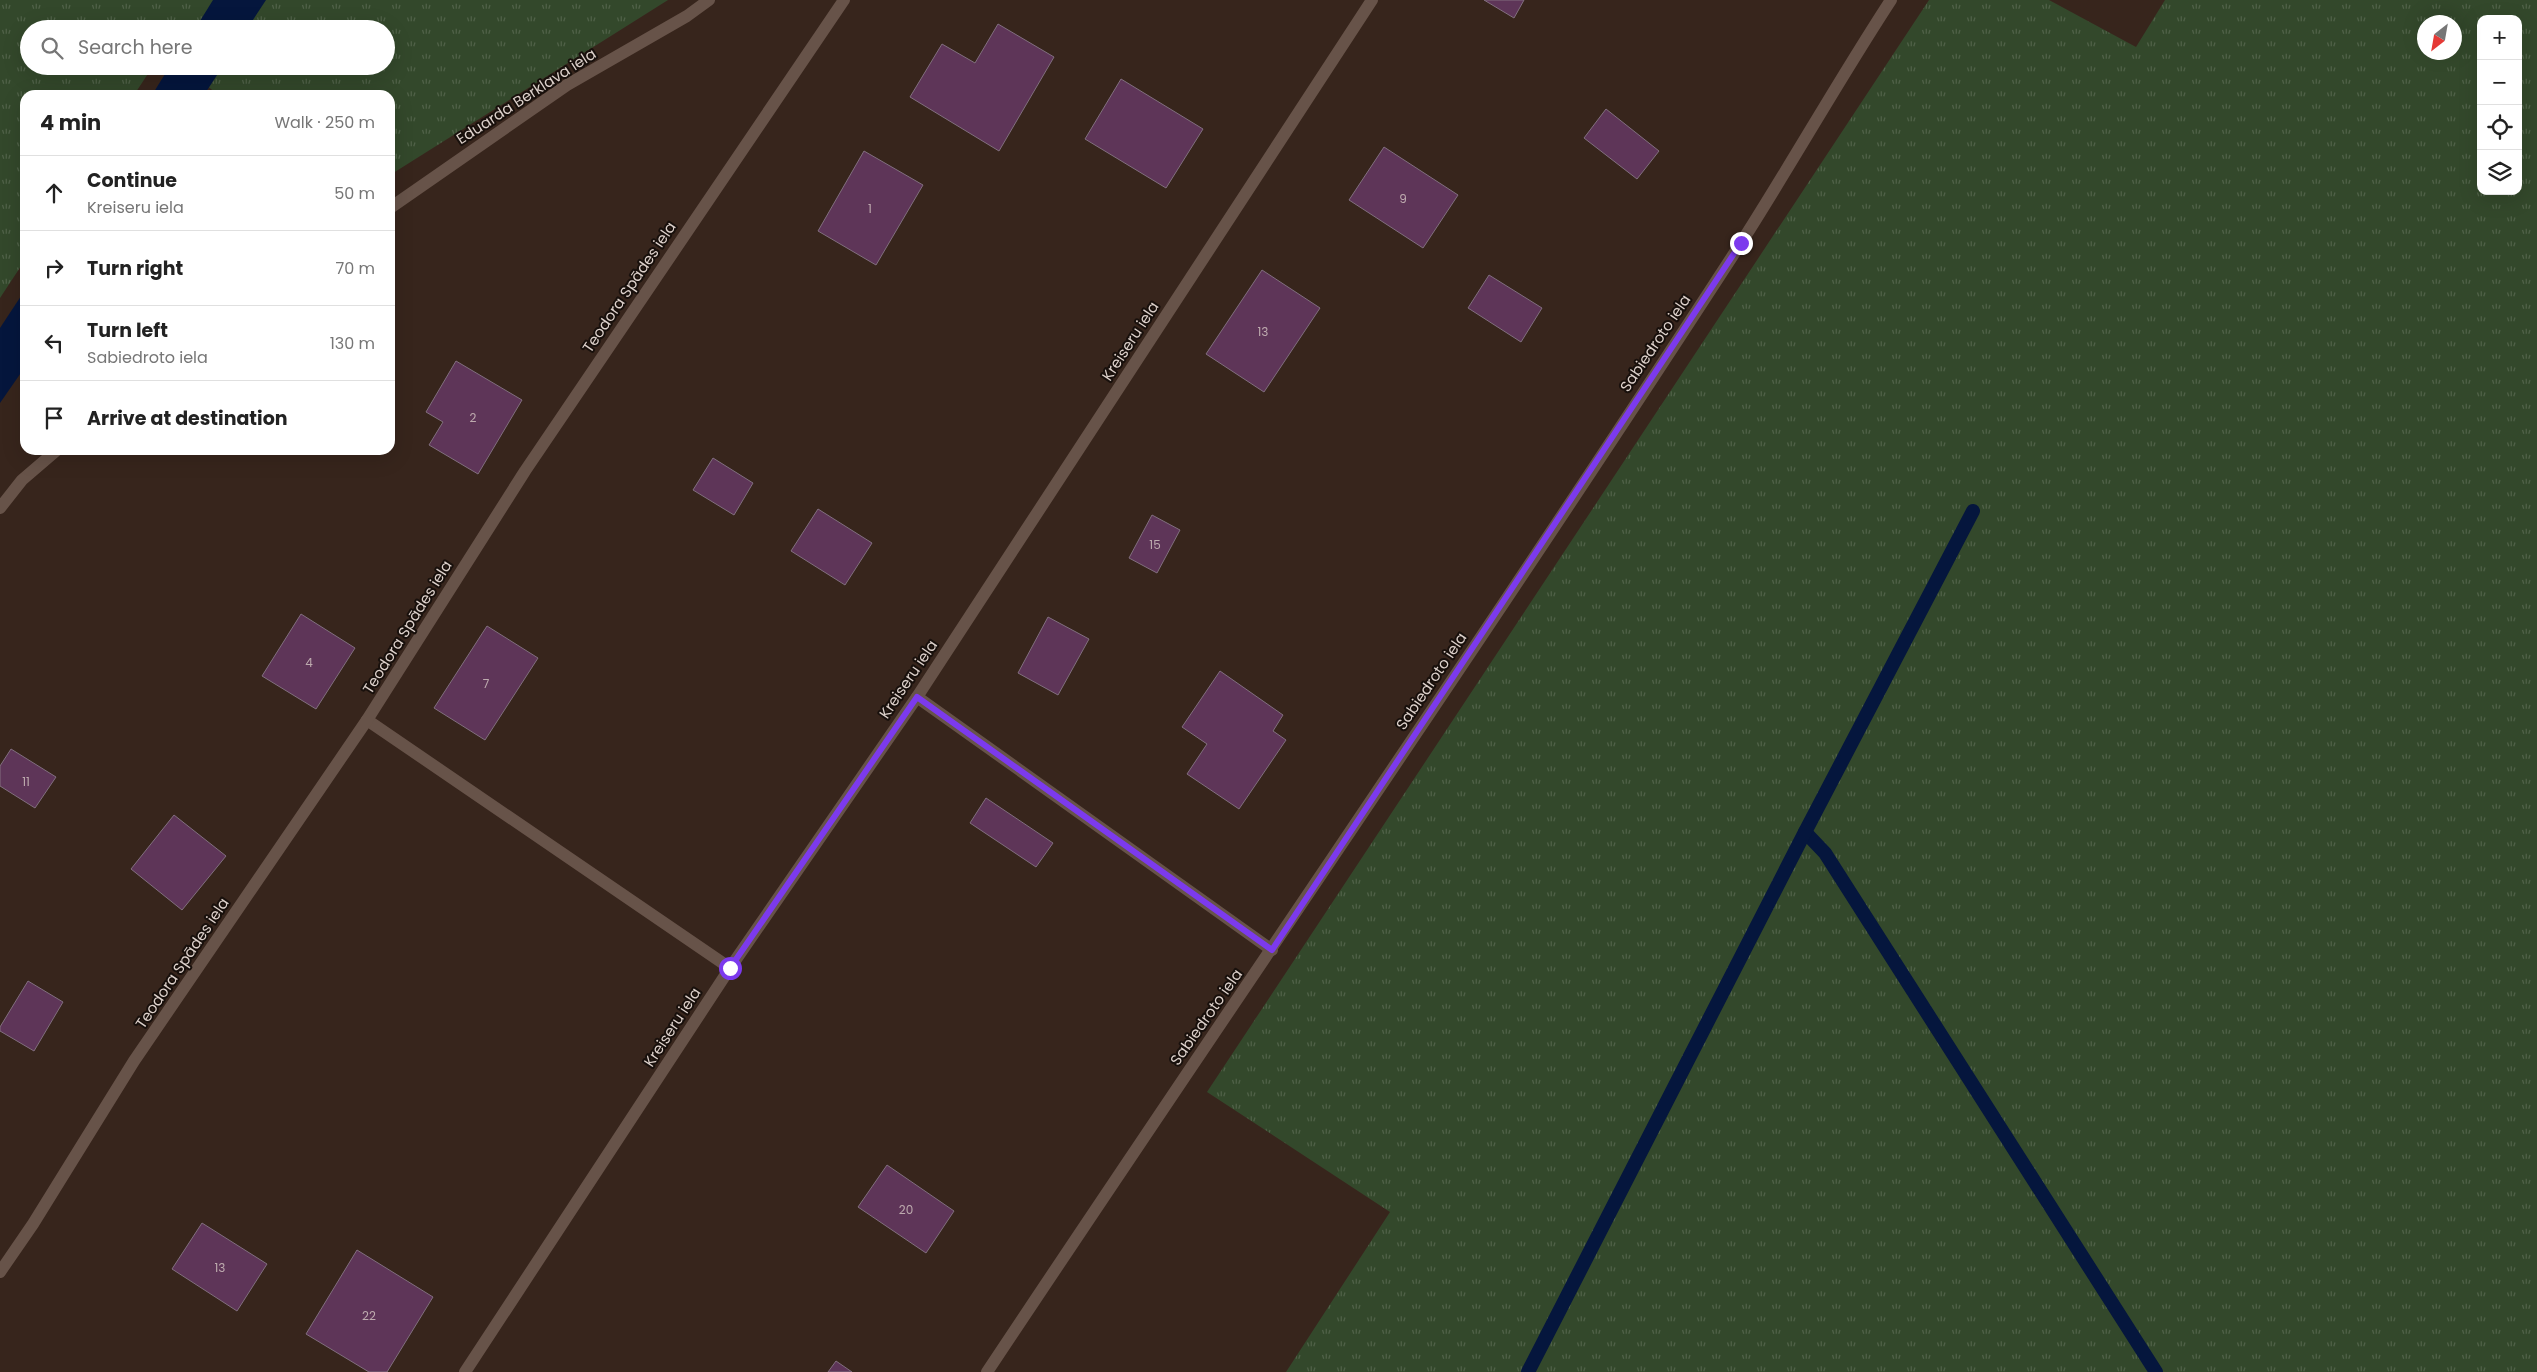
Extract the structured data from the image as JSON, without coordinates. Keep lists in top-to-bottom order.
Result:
{
  "streets": {
    "street": [
      "Eduarda Berklava iela",
      "Teodora Spādes iela",
      "Kreiseru iela",
      "Sabiedroto iela"
    ]
  },
  "house_numbers": [
    "9",
    "1",
    "13",
    "2",
    "15",
    "4",
    "7",
    "11",
    "20",
    "13",
    "22"
  ],
  "north": "bottom left",
  "page": {
    "map_buttons": ["+", "−"],
    "search": "Search here",
    "heading": ["4 min", "Walk · 250 m"],
    "list": [
      ["Continue", "Kreiseru iela", "50 m"],
      ["Turn right", "70 m"],
      ["Turn left", "Sabiedroto iela", "130 m"],
      "Arrive at destination"
    ]
  }
}
